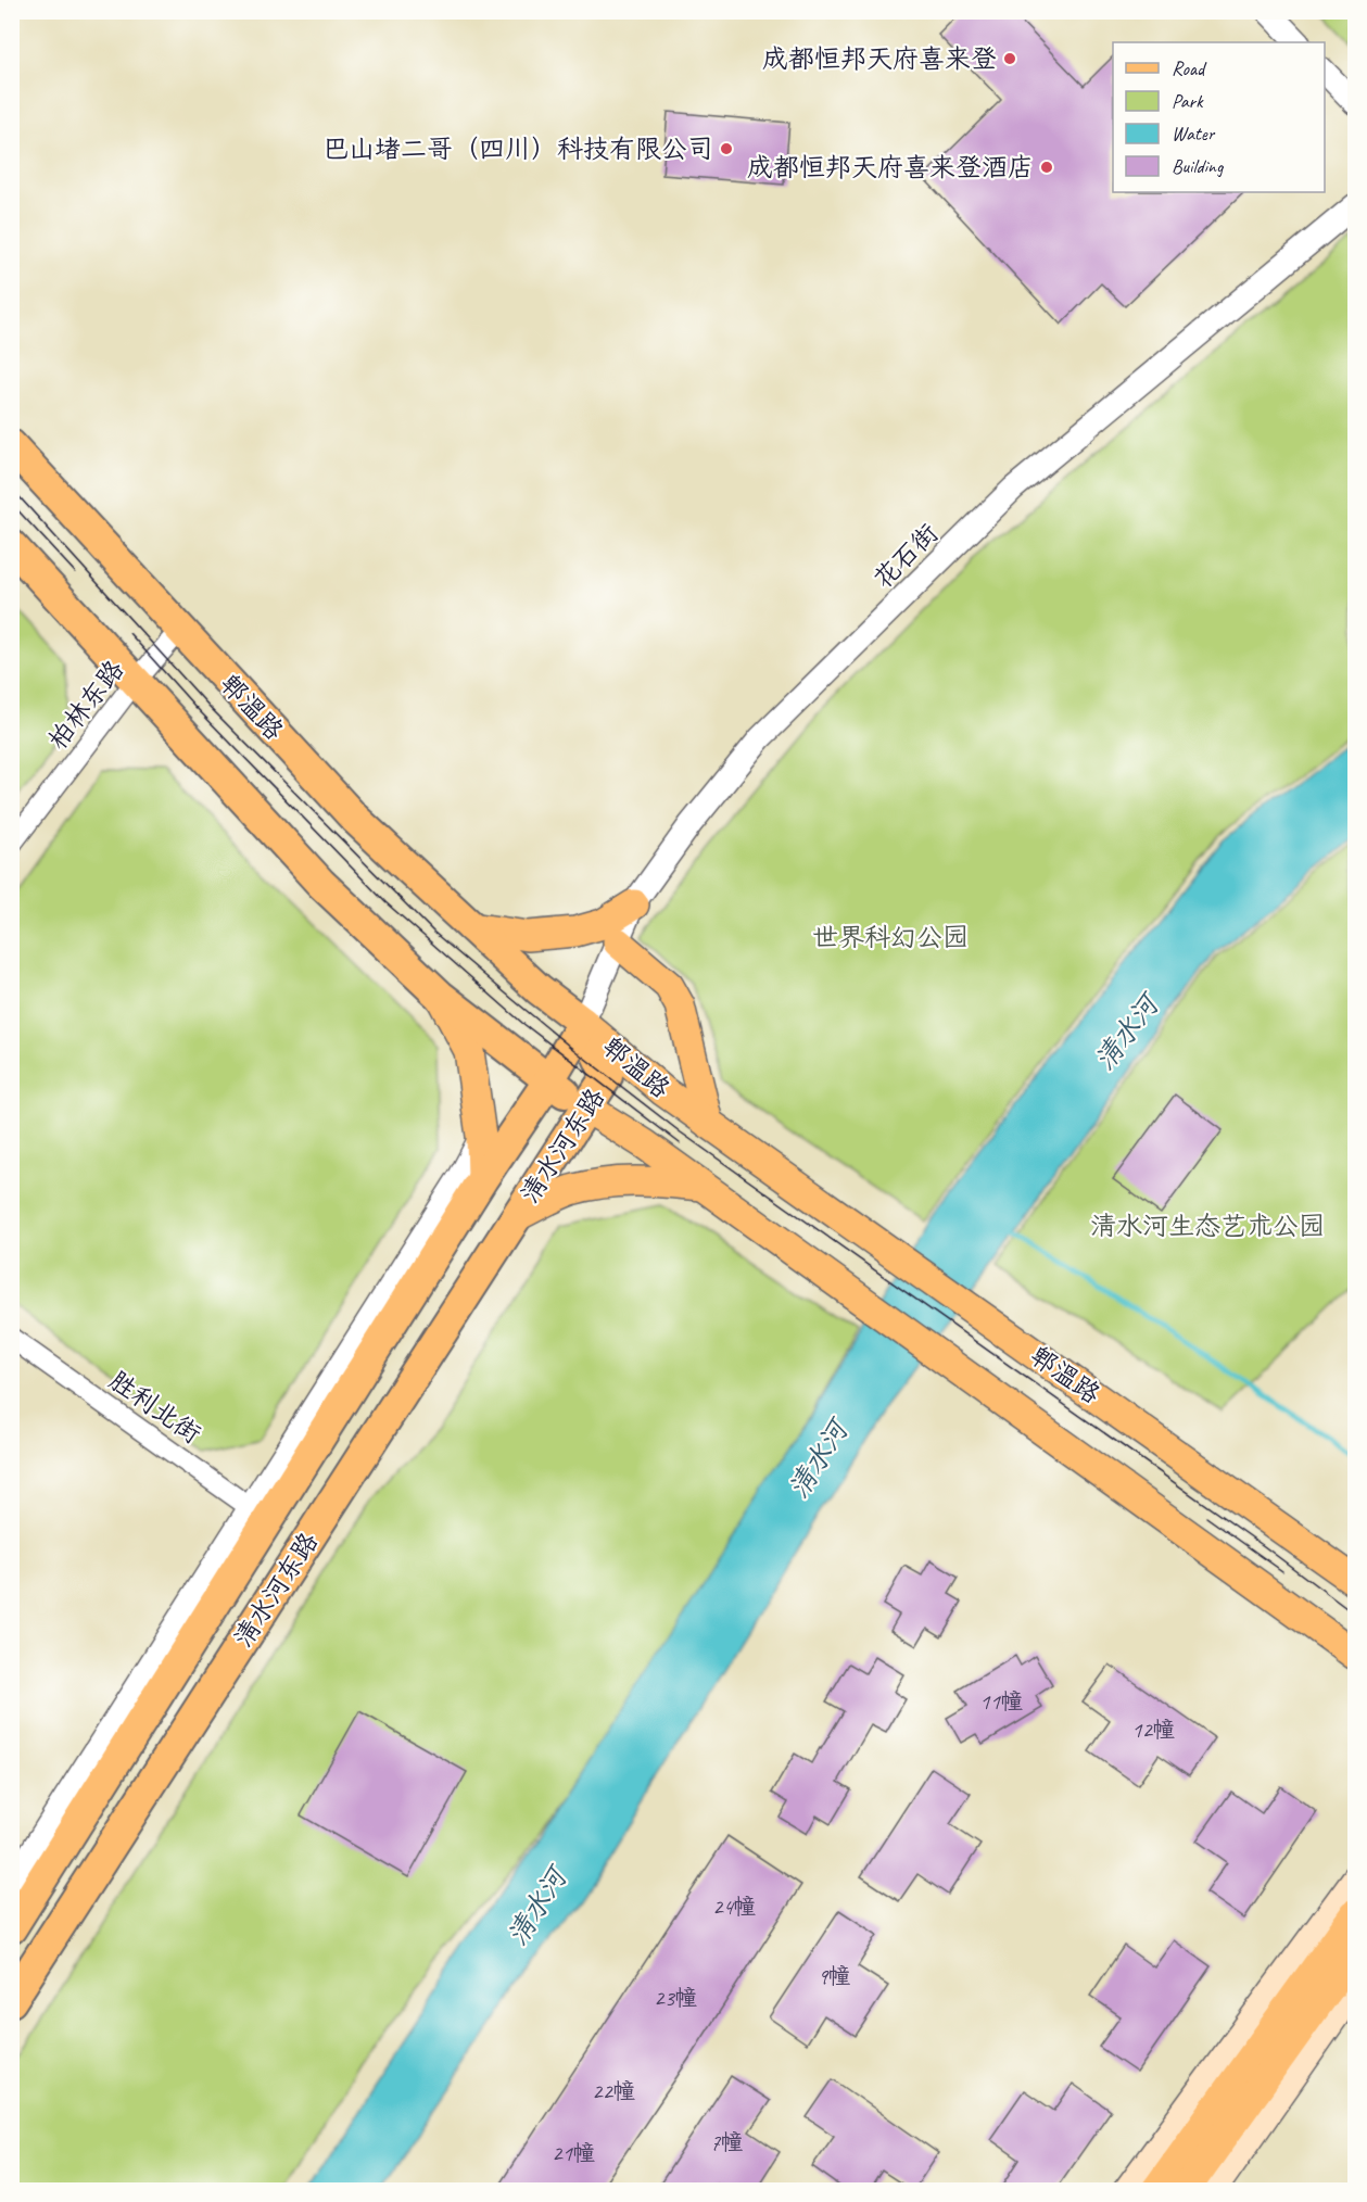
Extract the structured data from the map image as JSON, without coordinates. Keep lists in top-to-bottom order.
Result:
{
  "streets": {
    "highway": ["郫温路", "清水河东路"],
    "street": ["花石街", "柏林东路", "胜利北街"]
  },
  "crossings": [
    ["花石街", "郫温路"],
    ["花石街", "清水河东路"],
    ["柏林东路", "郫温路"],
    ["郫温路", "清水河东路"],
    ["清水河东路", "胜利北街"]
  ],
  "water": ["清水河"],
  "parks": ["世界科幻公园", "清水河生态艺术公园"],
  "places": ["成都恒邦天府喜来登", "巴山堵二哥（四川）科技有限公司", "成都恒邦天府喜来登酒店"],
  "house_numbers": [
    "11幢",
    "12幢",
    "24幢",
    "9幢",
    "23幢",
    "22幢",
    "7幢",
    "21幢"
  ],
  "legend": [
    "Road",
    "Park",
    "Water",
    "Building"
  ]
}
